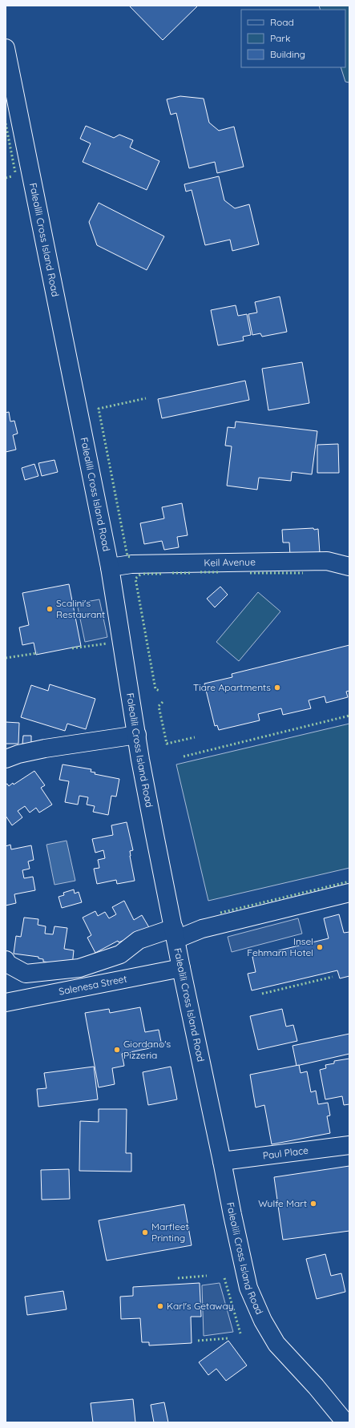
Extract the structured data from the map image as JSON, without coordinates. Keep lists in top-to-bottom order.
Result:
{
  "streets": {
    "main road": [
      "Falealili Cross Island Road",
      "Keil Avenue",
      "Salenesa Street",
      "Paul Place"
    ]
  },
  "crossings": [
    ["Falealili Cross Island Road", "Keil Avenue"],
    ["Falealili Cross Island Road", "Salenesa Street"],
    ["Falealili Cross Island Road", "Paul Place"]
  ],
  "places": [
    "Scalini's Restaurant",
    "Tiare Apartments",
    "Insel Fehmarn Hotel",
    "Giordano's Pizzeria",
    "Wulfe Mart",
    "Marfleet Printing",
    "Karl's Getaway"
  ],
  "legend": ["Road", "Park", "Building"]
}
